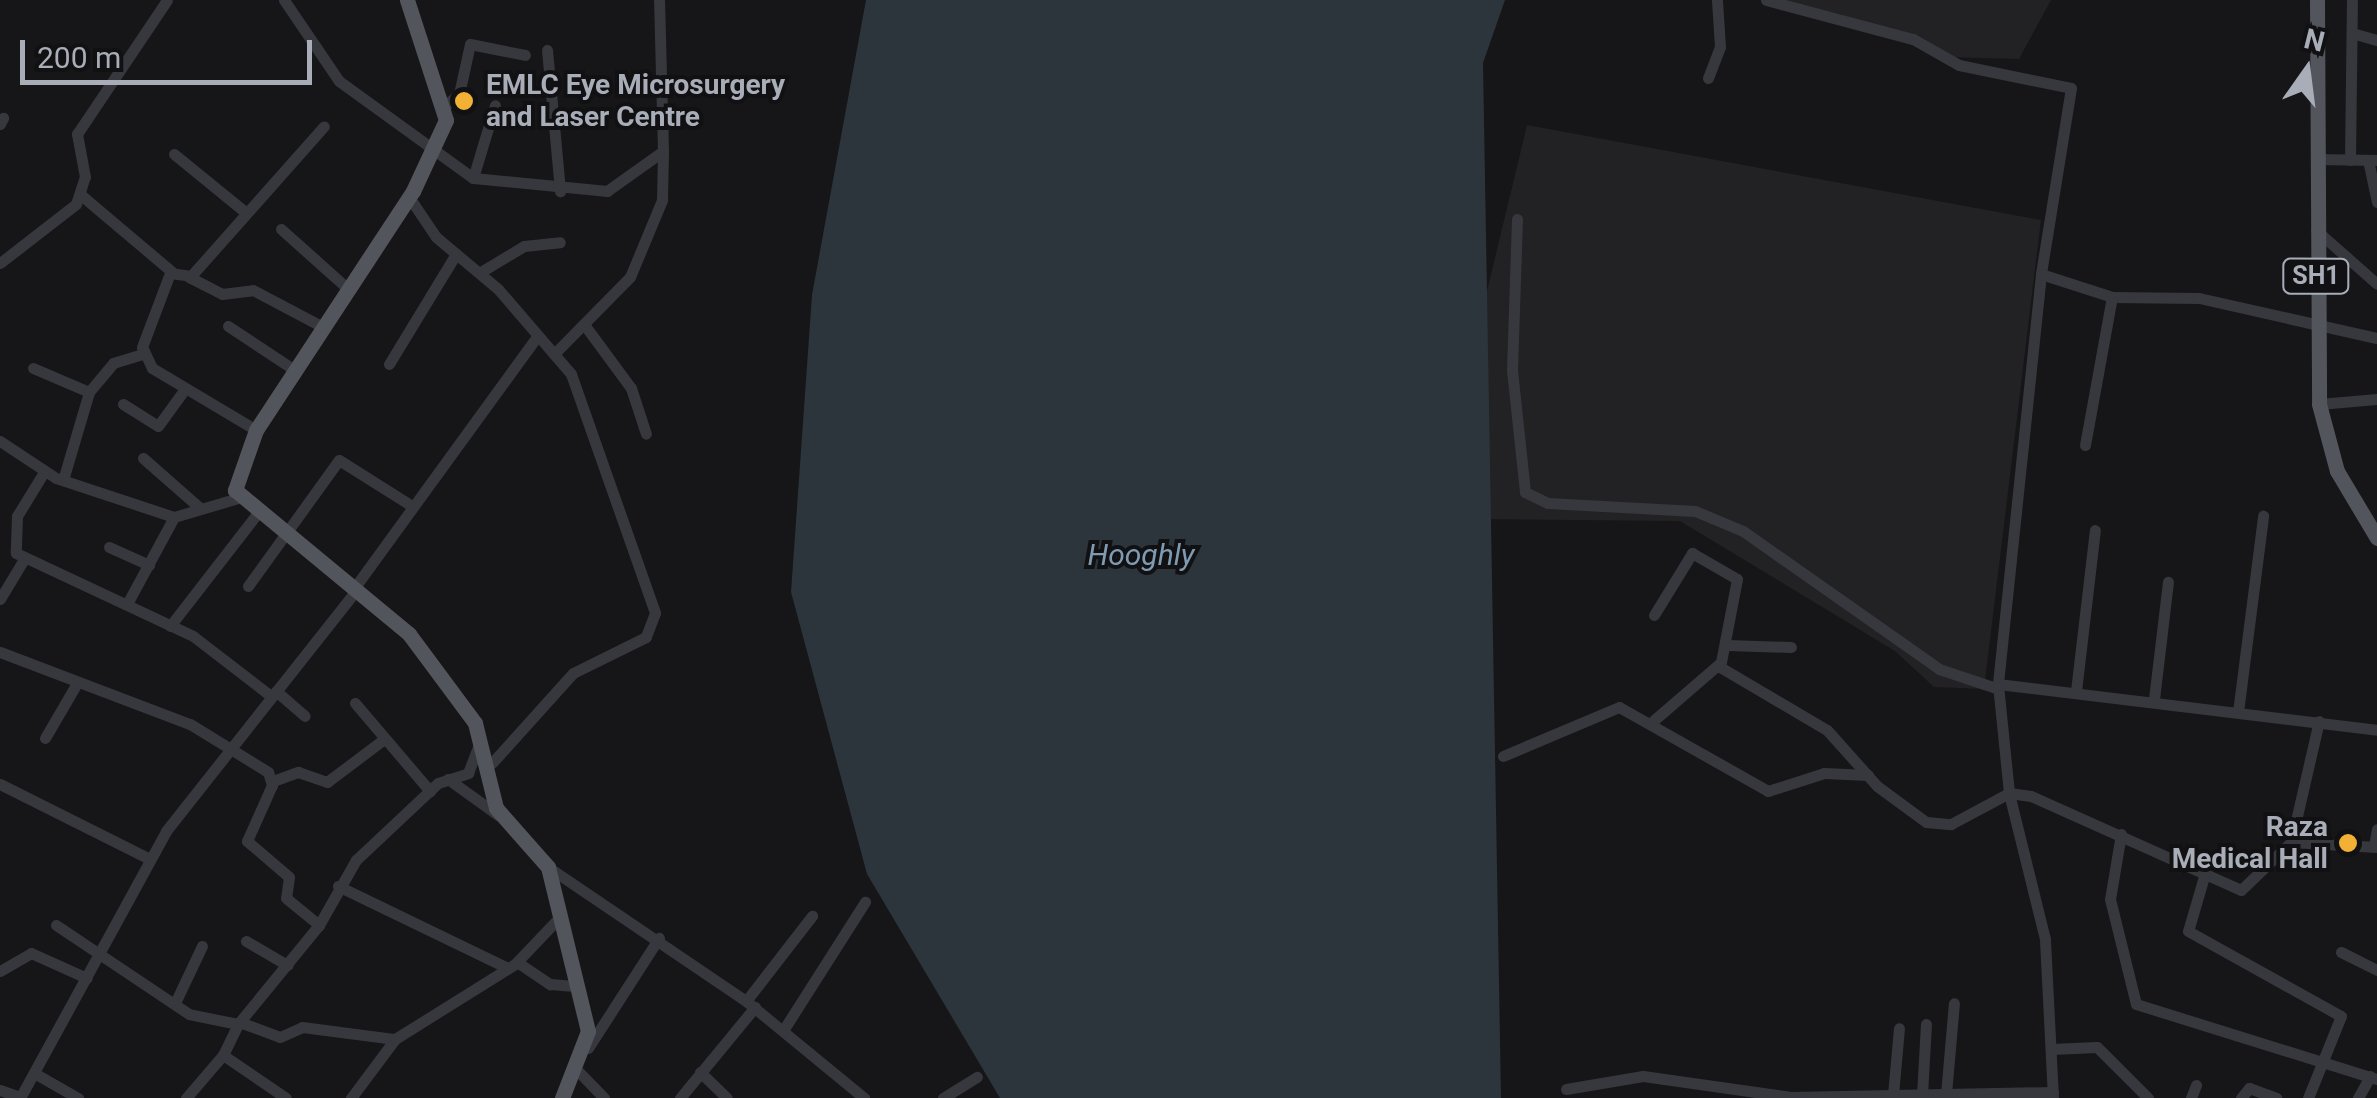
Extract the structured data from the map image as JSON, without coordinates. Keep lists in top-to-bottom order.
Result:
{
  "streets": {
    "main road": ["SH1"]
  },
  "water": ["Hooghly"],
  "places": ["EMLC Eye Microsurgery and Laser Centre", "Raza Medical Hall"],
  "scale_bar": "200 m",
  "north": "top"
}
